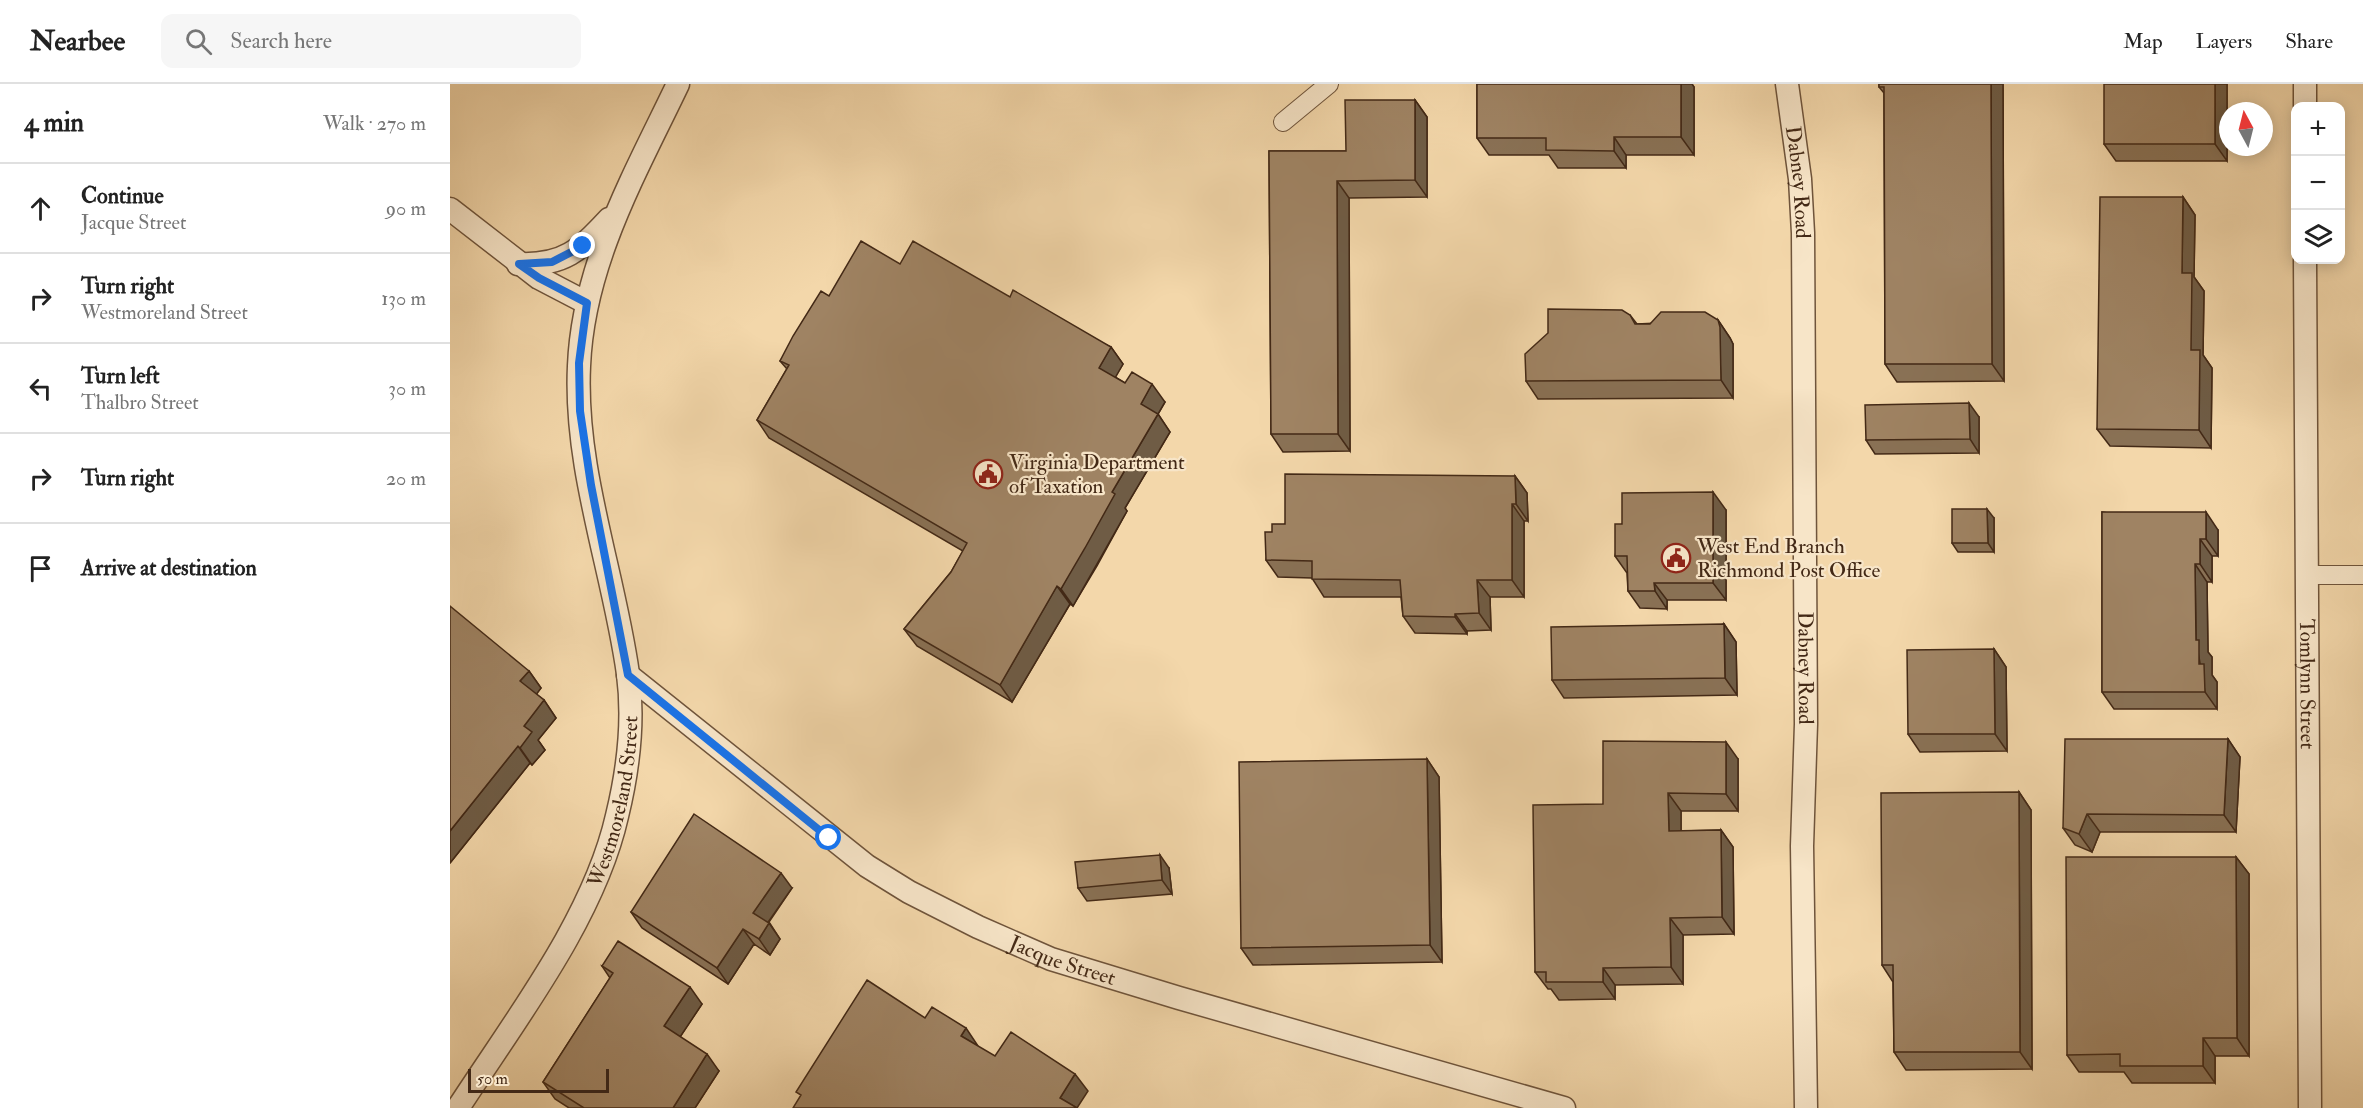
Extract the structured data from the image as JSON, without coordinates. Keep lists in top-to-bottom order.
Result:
{
  "streets": {
    "street": [
      "Dabney Road",
      "Tomlynn Street",
      "Westmoreland Street",
      "Jacque Street"
    ]
  },
  "crossings": [
    ["Westmoreland Street", "Jacque Street"]
  ],
  "places": {
    "public building": ["Virginia Department of Taxation", "West End Branch Richmond Post Office"]
  },
  "scale_bar": "50 m",
  "north": "top",
  "page": {
    "header": "Nearbee",
    "search": "Search here",
    "nav": ["Map", "Layers", "Share"],
    "heading": ["4 min", "Walk · 270 m"],
    "map_buttons": ["+", "−"],
    "list": [
      ["Continue", "Jacque Street", "90 m"],
      ["Turn right", "Westmoreland Street", "130 m"],
      ["Turn left", "Thalbro Street", "30 m"],
      ["Turn right", "20 m"],
      "Arrive at destination"
    ],
    "scale": "50 m"
  }
}
